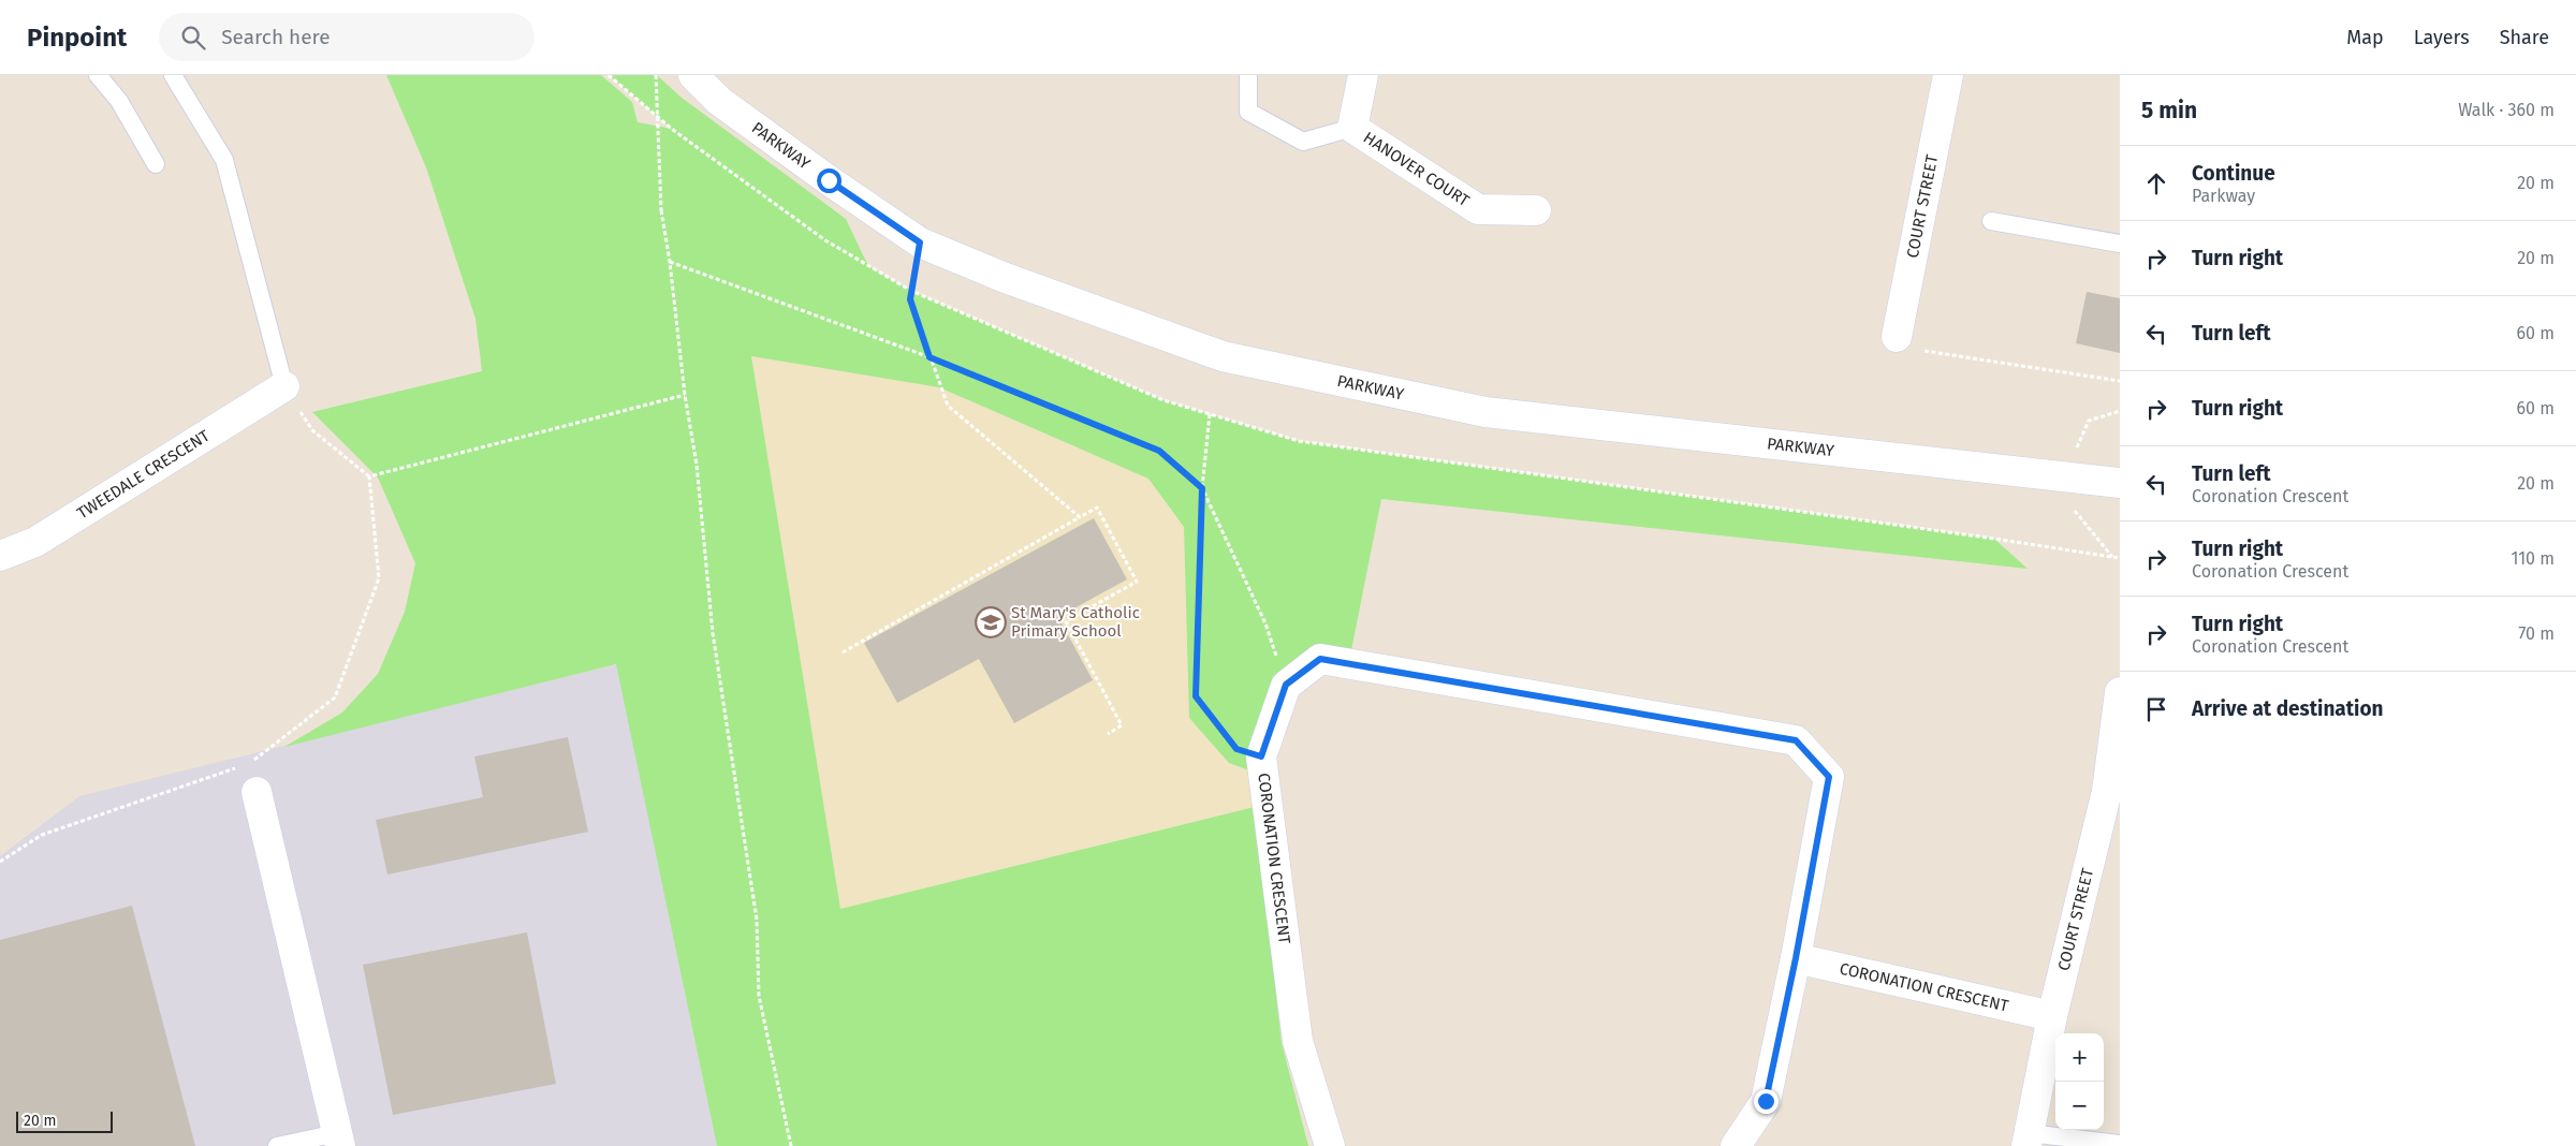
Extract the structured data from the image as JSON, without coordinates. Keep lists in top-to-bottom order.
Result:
{
  "streets": {
    "street": [
      "PARKWAY",
      "HANOVER COURT",
      "COURT STREET",
      "TWEEDALE CRESCENT",
      "CORONATION CRESCENT"
    ]
  },
  "crossings": [
    ["COURT STREET", "CORONATION CRESCENT"]
  ],
  "places": {
    "school or university": ["St Mary's Catholic Primary School"]
  },
  "scale_bar": "20 m",
  "page": {
    "header": "Pinpoint",
    "search": "Search here",
    "nav": ["Map", "Layers", "Share"],
    "heading": ["5 min", "Walk · 360 m"],
    "list": [
      ["Continue", "Parkway", "20 m"],
      ["Turn right", "20 m"],
      ["Turn left", "60 m"],
      ["Turn right", "60 m"],
      ["Turn left", "Coronation Crescent", "20 m"],
      ["Turn right", "Coronation Crescent", "110 m"],
      ["Turn right", "Coronation Crescent", "70 m"],
      "Arrive at destination"
    ],
    "map_buttons": ["+", "−"],
    "scale": "20 m"
  }
}
